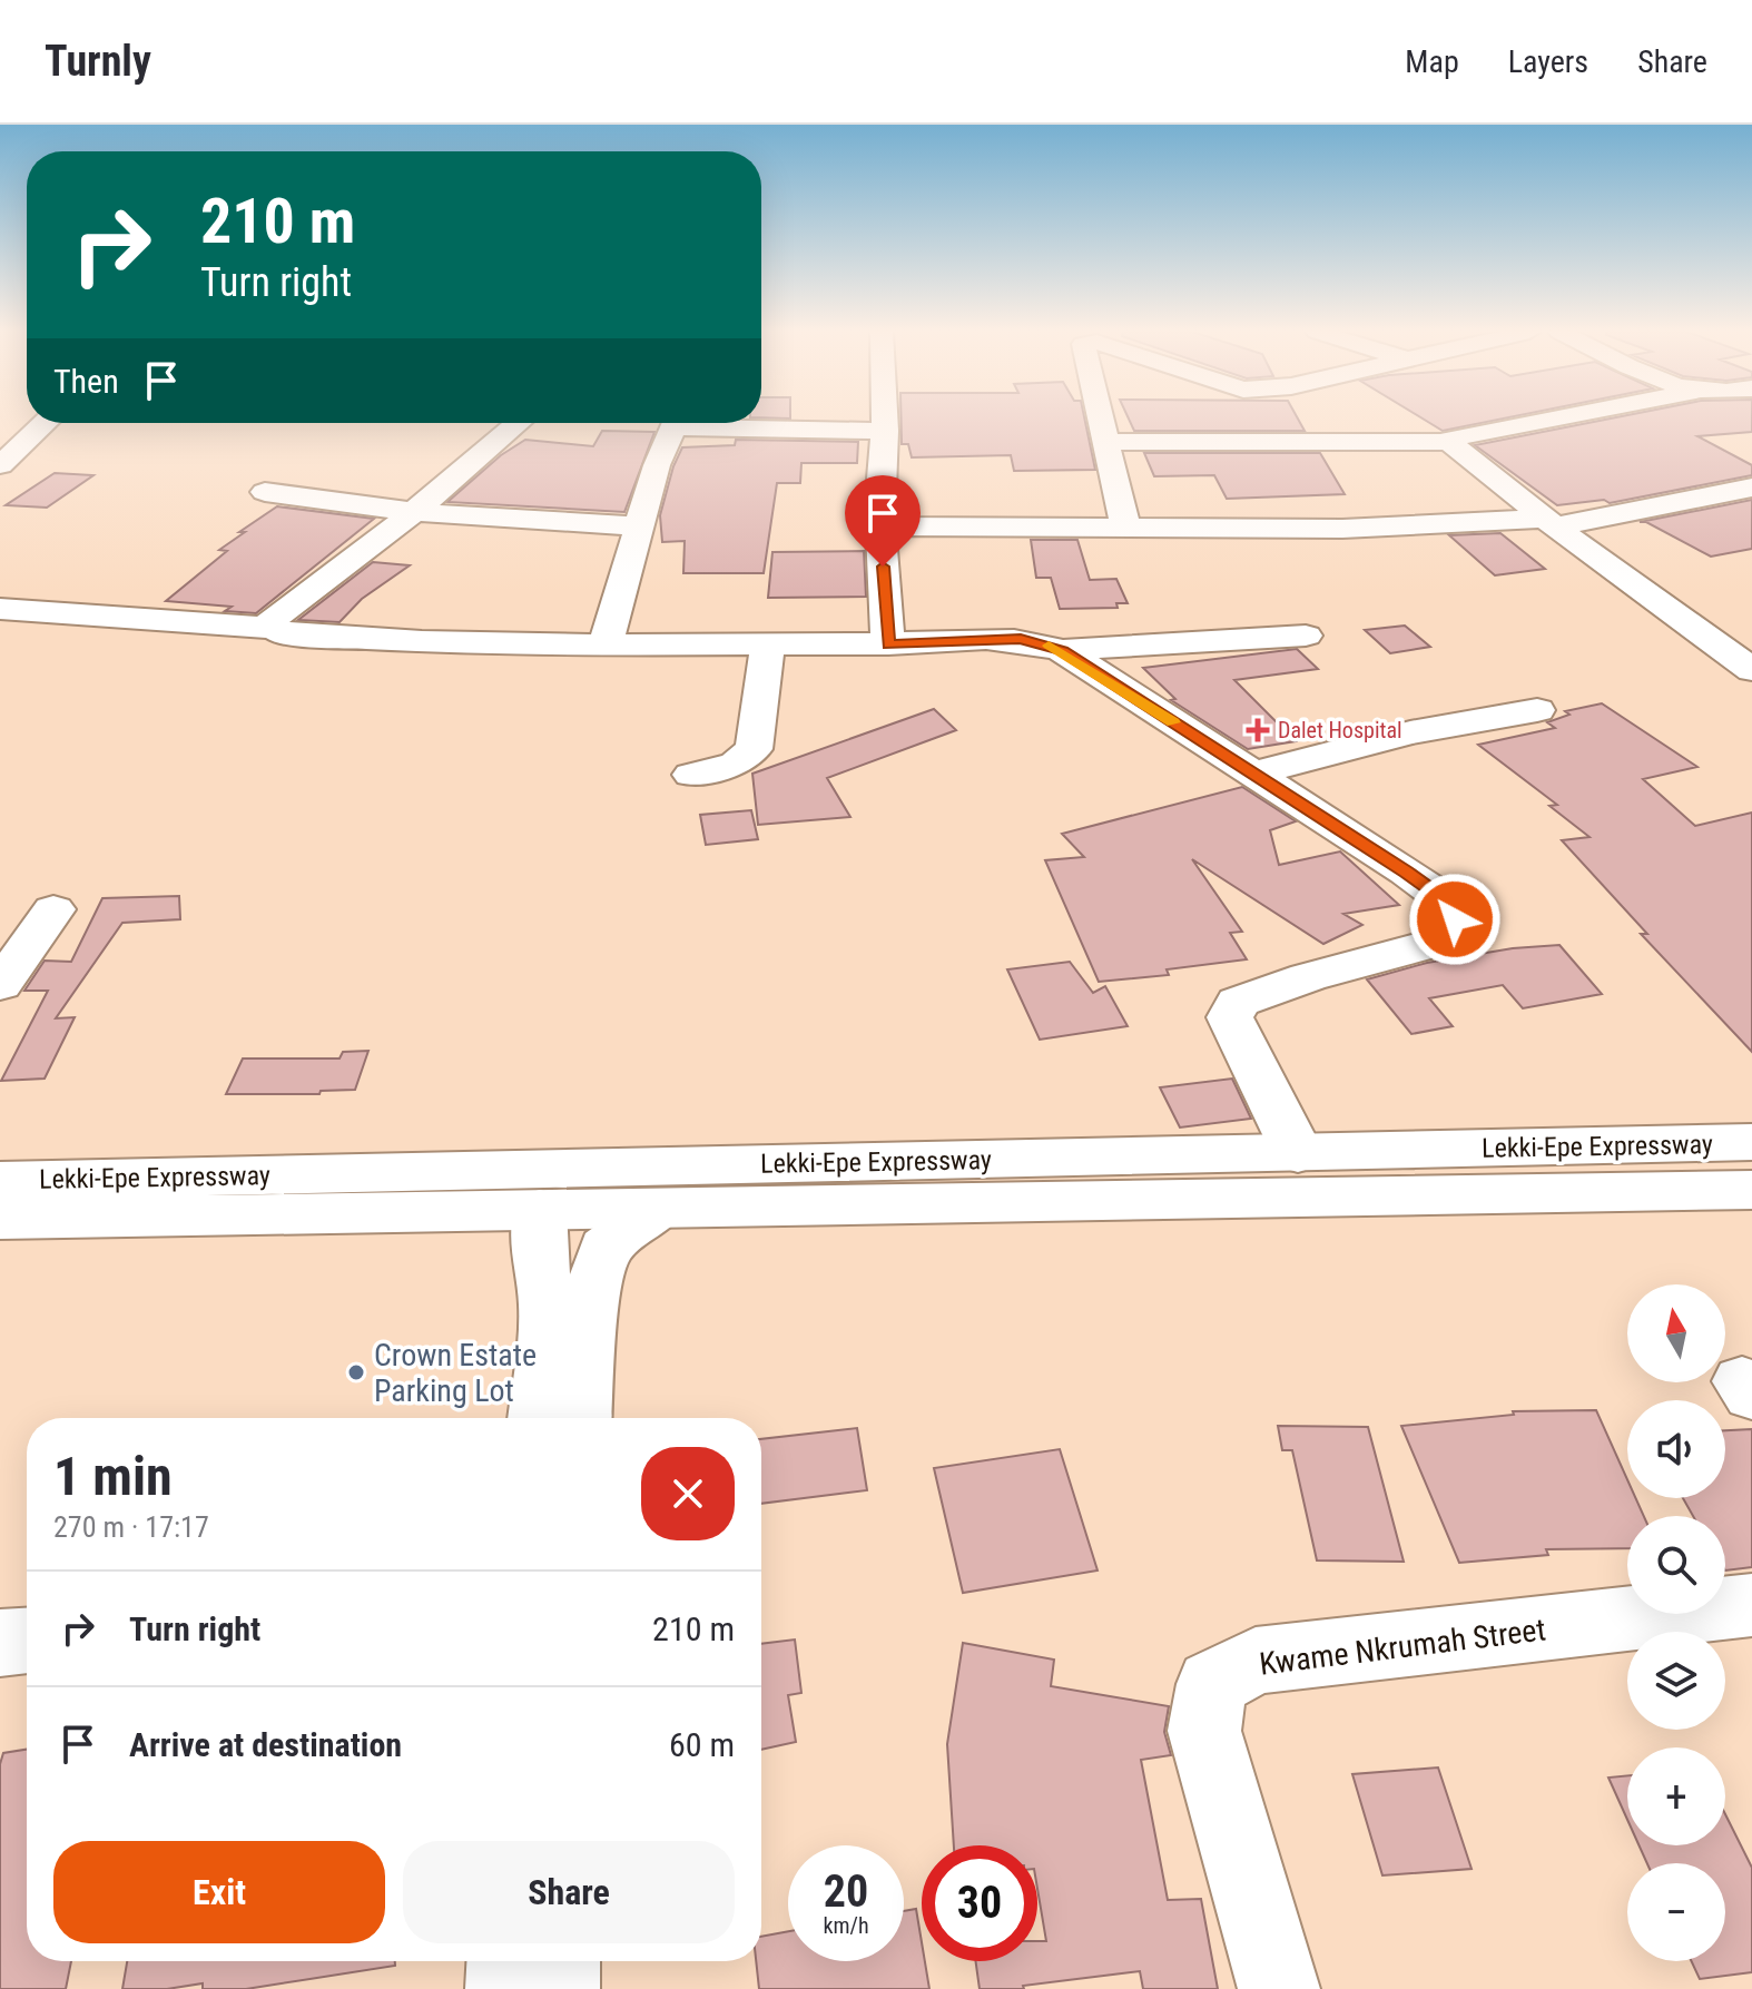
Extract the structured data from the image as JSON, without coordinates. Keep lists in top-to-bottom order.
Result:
{
  "streets": {
    "main road": ["Lekki-Epe Expressway", "Kwame Nkrumah Street"]
  },
  "places": {
    "health": ["Dalet Hospital"],
    "other": ["Crown Estate Parking Lot"]
  },
  "north": "top",
  "page": {
    "header": "Turnly",
    "nav": ["Map", "Layers", "Share"],
    "turn": ["210 m", "Turn right"],
    "then": "Then",
    "map_buttons": ["+", "−"],
    "heading": ["1 min", "270 m · 17:17"],
    "list": [
      {
        "name": "Turn right",
        "value": "210 m"
      },
      {
        "name": "Arrive at destination",
        "value": "60 m"
      }
    ],
    "buttons": ["Exit", "Share"],
    "speed": "20 km/h",
    "limit": "30"
  }
}
